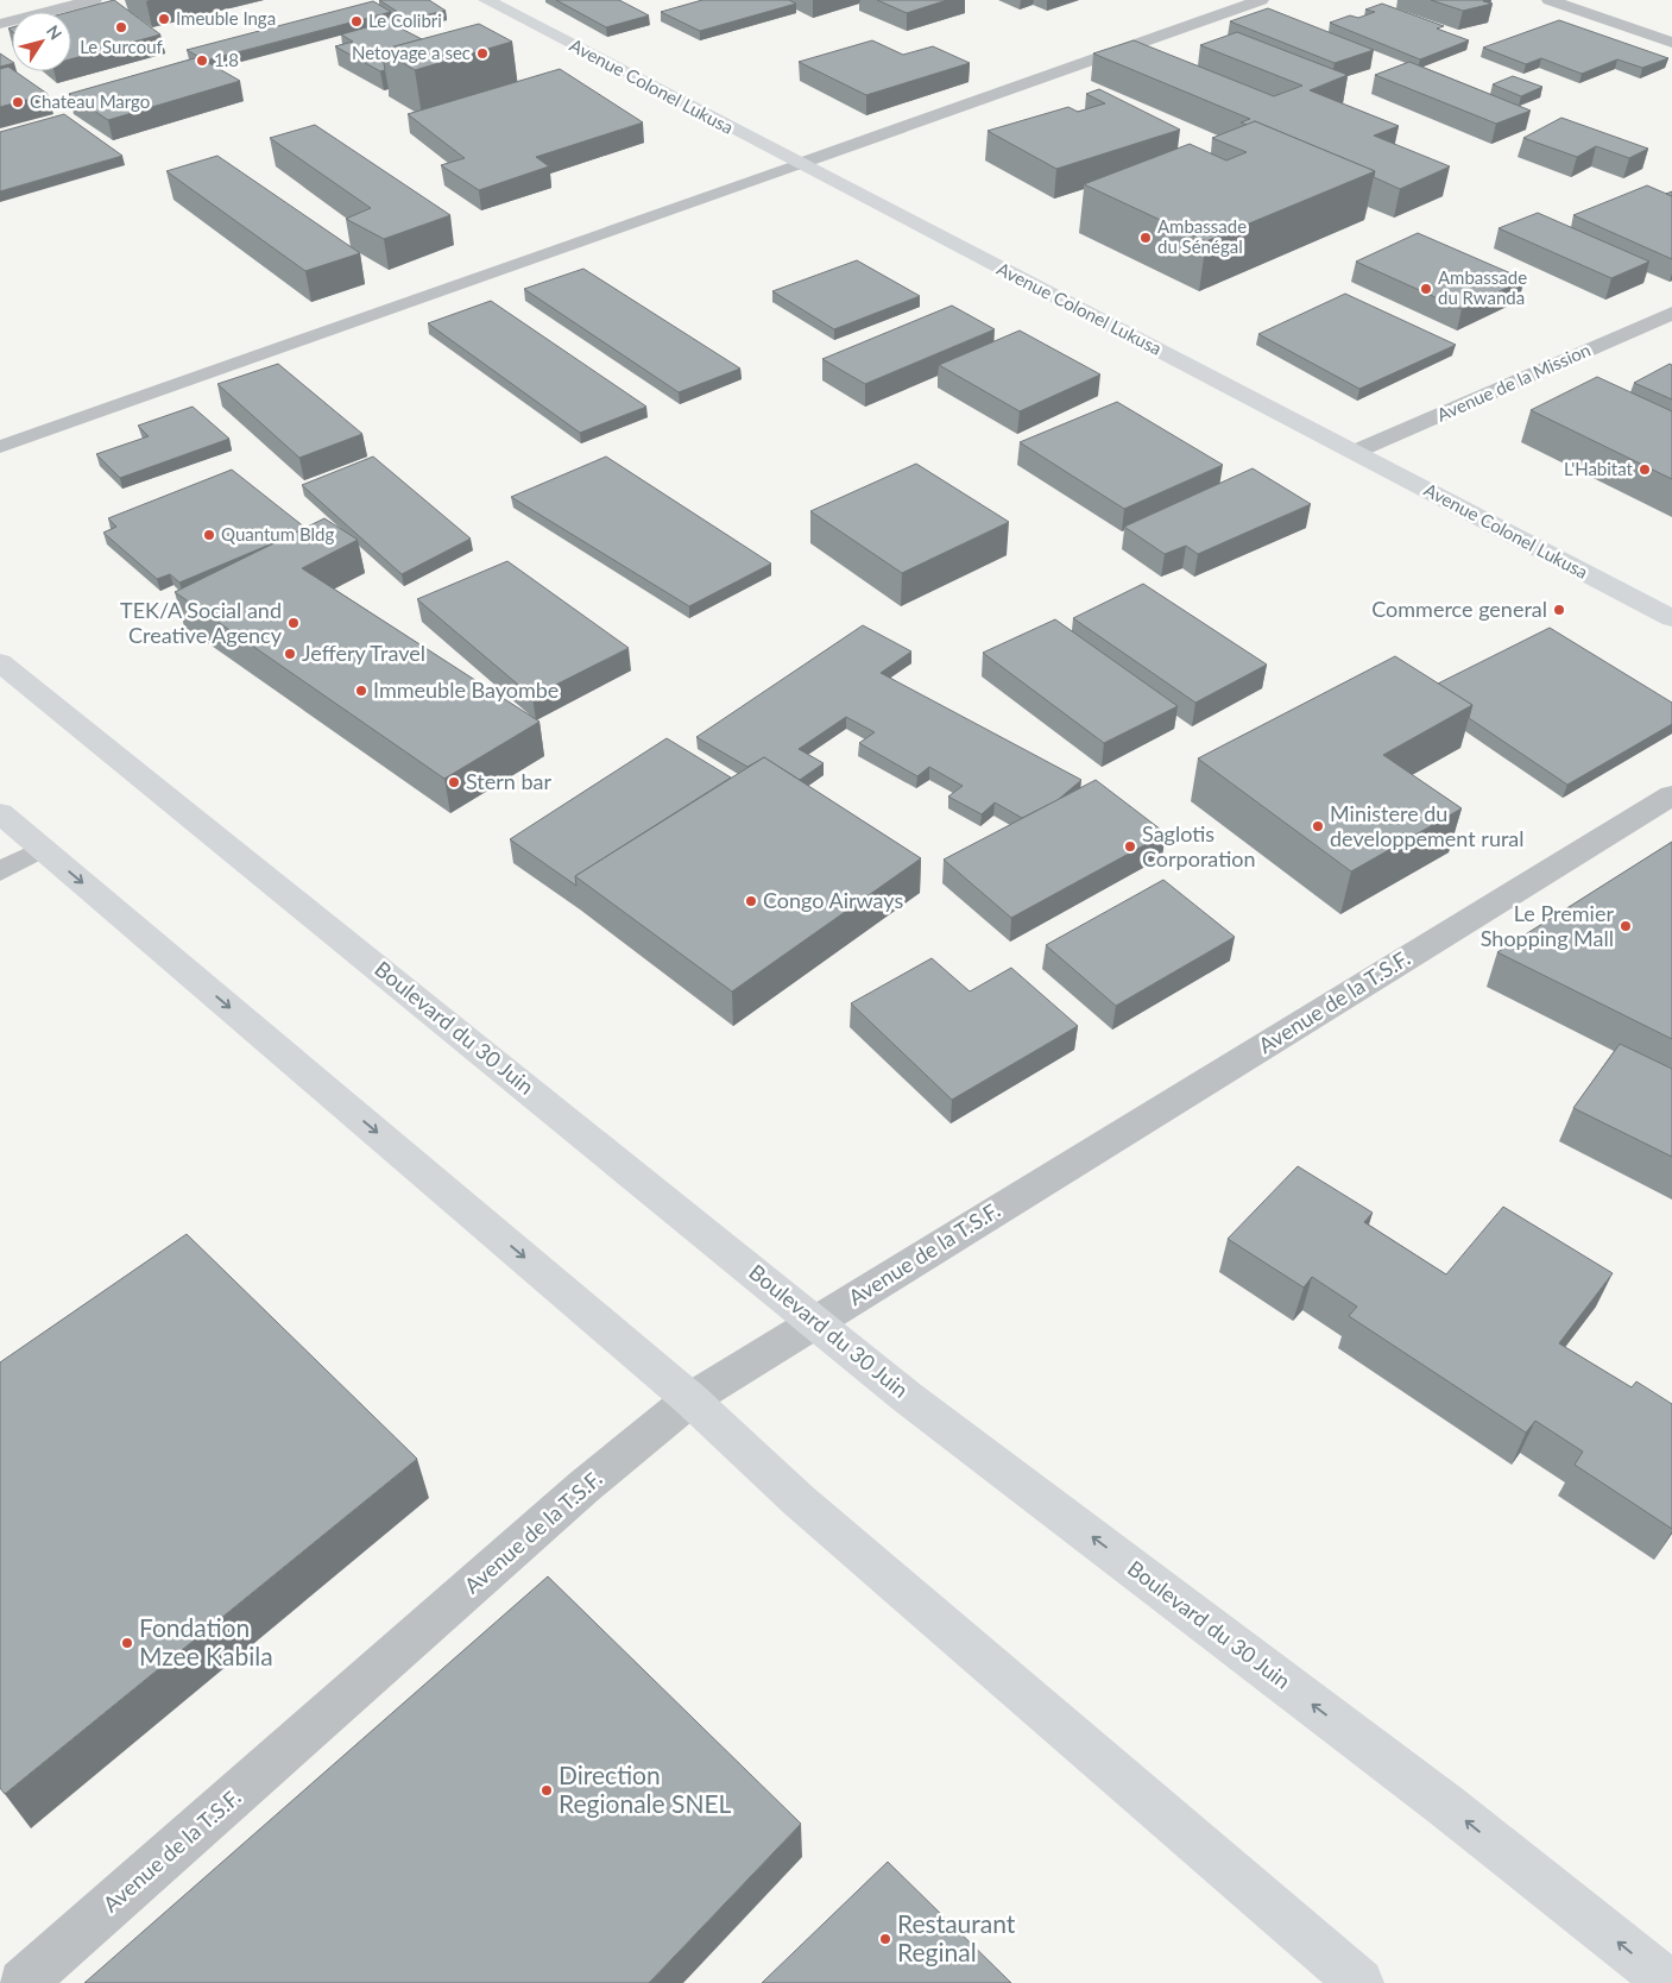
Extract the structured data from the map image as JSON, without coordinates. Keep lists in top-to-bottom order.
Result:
{
  "streets": {
    "main road": ["Avenue Colonel Lukusa", "Boulevard du 30 Juin"],
    "street": ["Avenue de la Mission", "Avenue de la T.S.F."]
  },
  "crossings": [
    ["Avenue Colonel Lukusa", "Avenue de la Mission"],
    ["Avenue de la T.S.F.", "Boulevard du 30 Juin"]
  ],
  "places": [
    "Imeuble Inga",
    "Le Colibri",
    "Le Surcouf",
    "Netoyage a sec",
    "1.8",
    "Chateau Margo",
    "Ambassade du Sénégal",
    "Ambassade du Rwanda",
    "L'Habitat",
    "Quantum Bldg",
    "Commerce general",
    "TEK/A Social and Creative Agency",
    "Jeffery Travel",
    "Immeuble Bayombe",
    "Stern bar",
    "Ministere du developpement rural",
    "Saglotis Corporation",
    "Congo Airways",
    "Le Premier Shopping Mall",
    "Fondation Mzee Kabila",
    "Direction Regionale SNEL",
    "Restaurant Reginal"
  ],
  "north": "top right"
}
